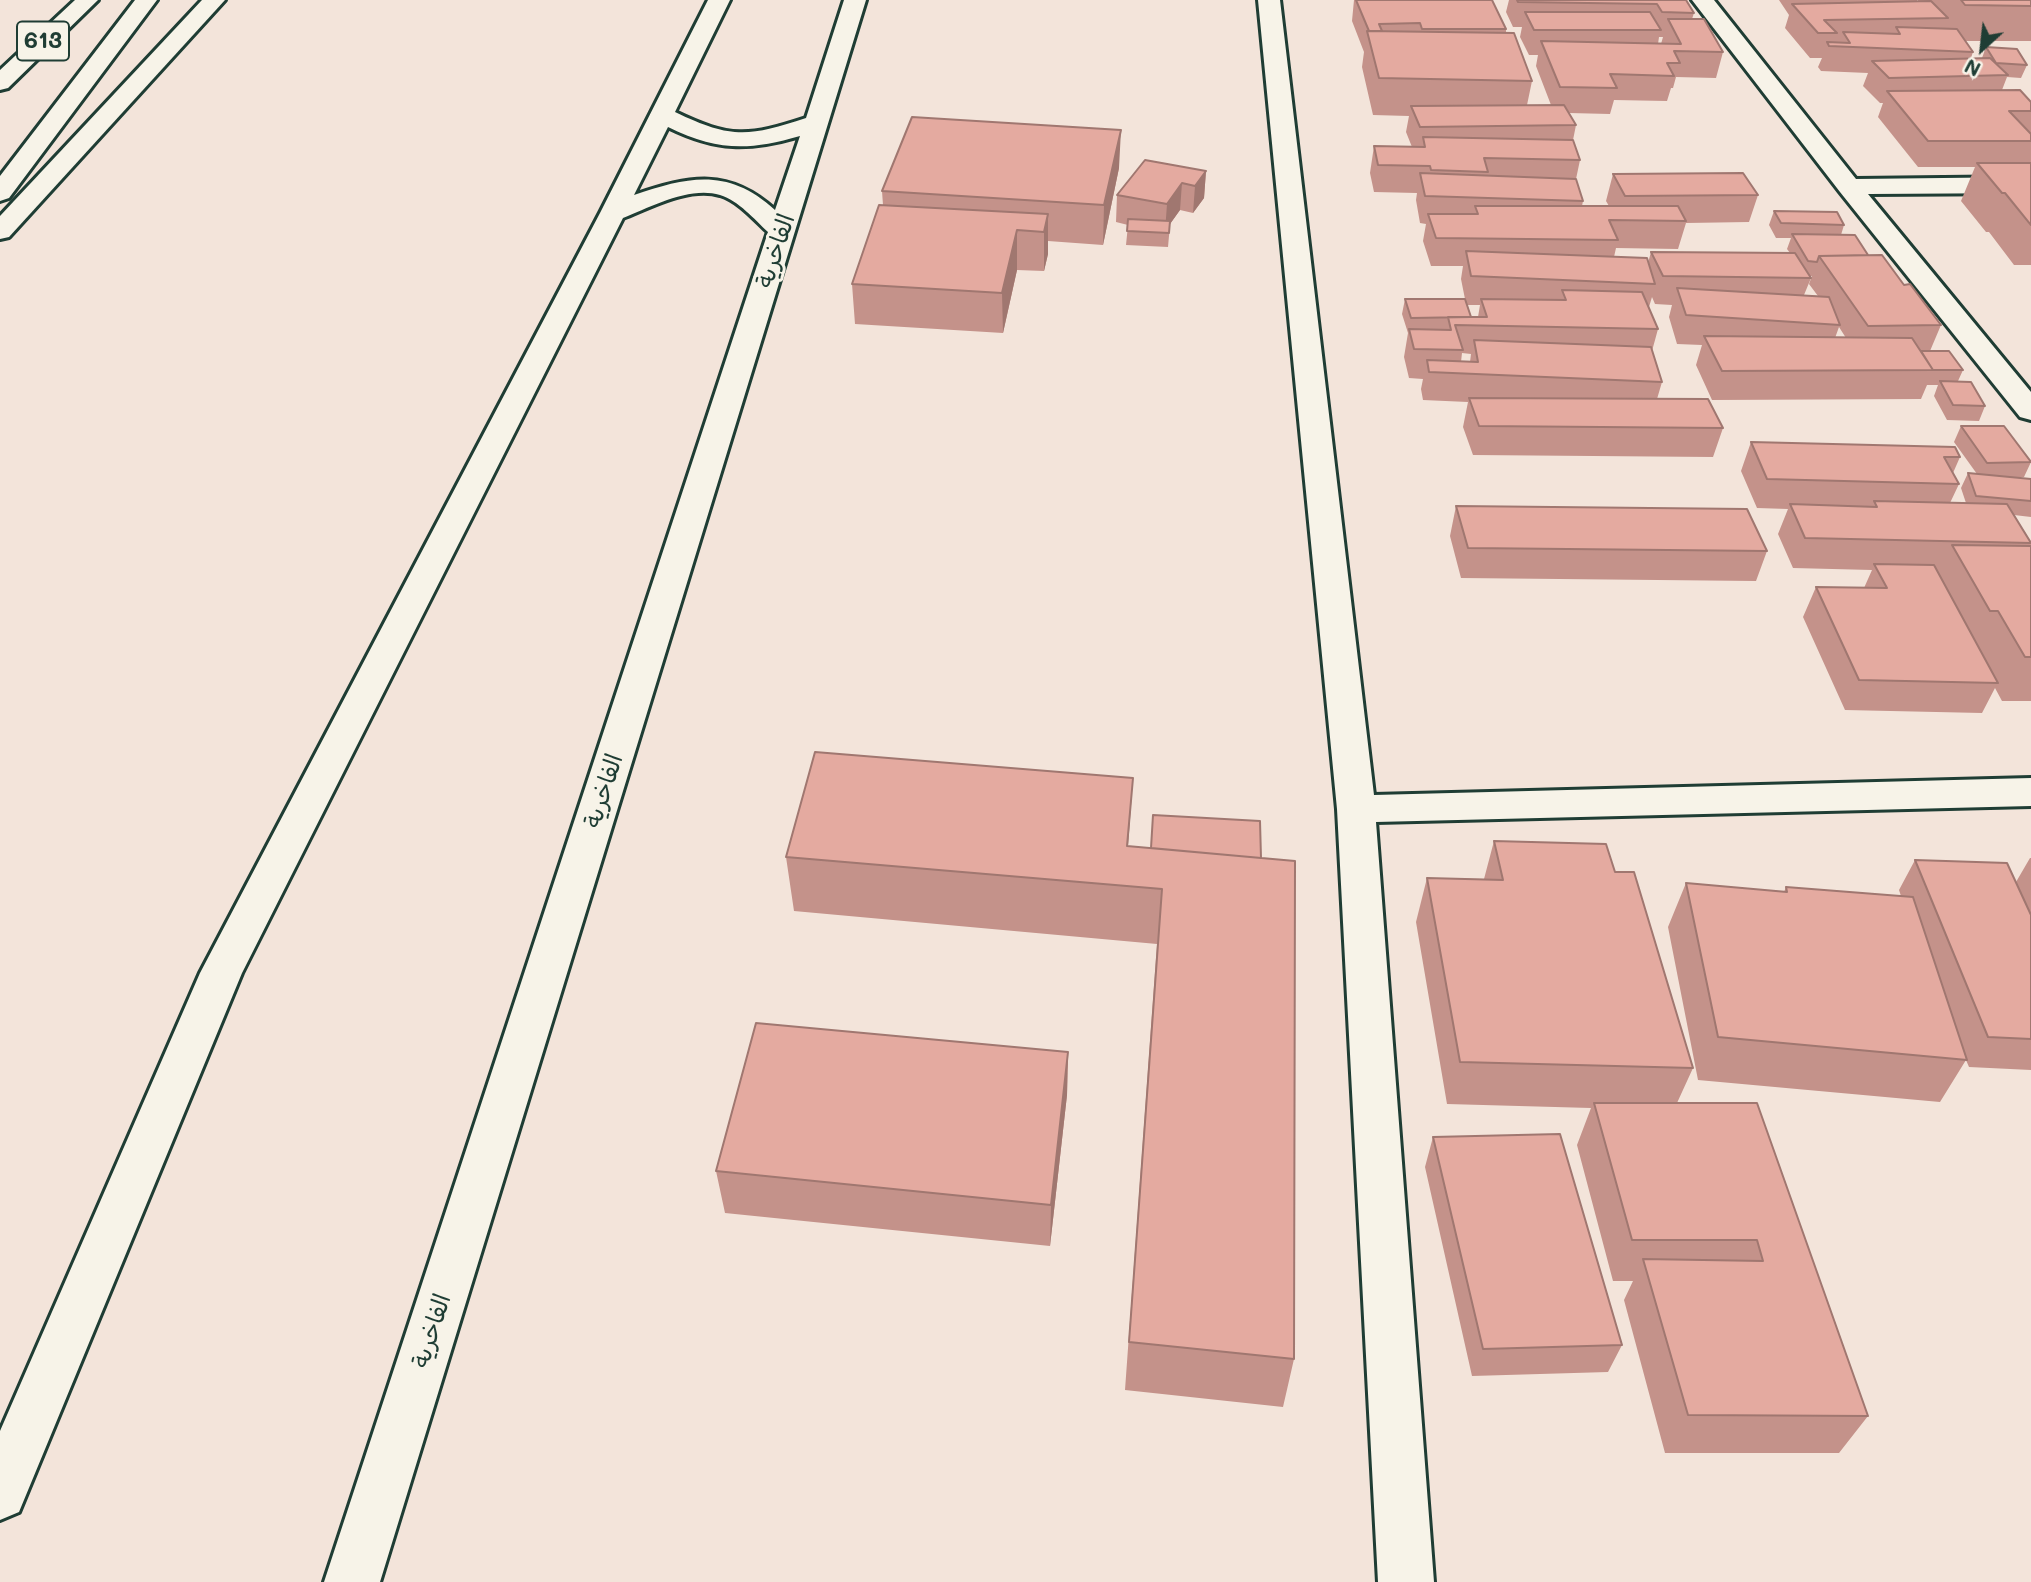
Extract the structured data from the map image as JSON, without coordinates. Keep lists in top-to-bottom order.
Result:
{
  "streets": {
    "main road": ["613", "الفاخرية"]
  },
  "north": "bottom left"
}
